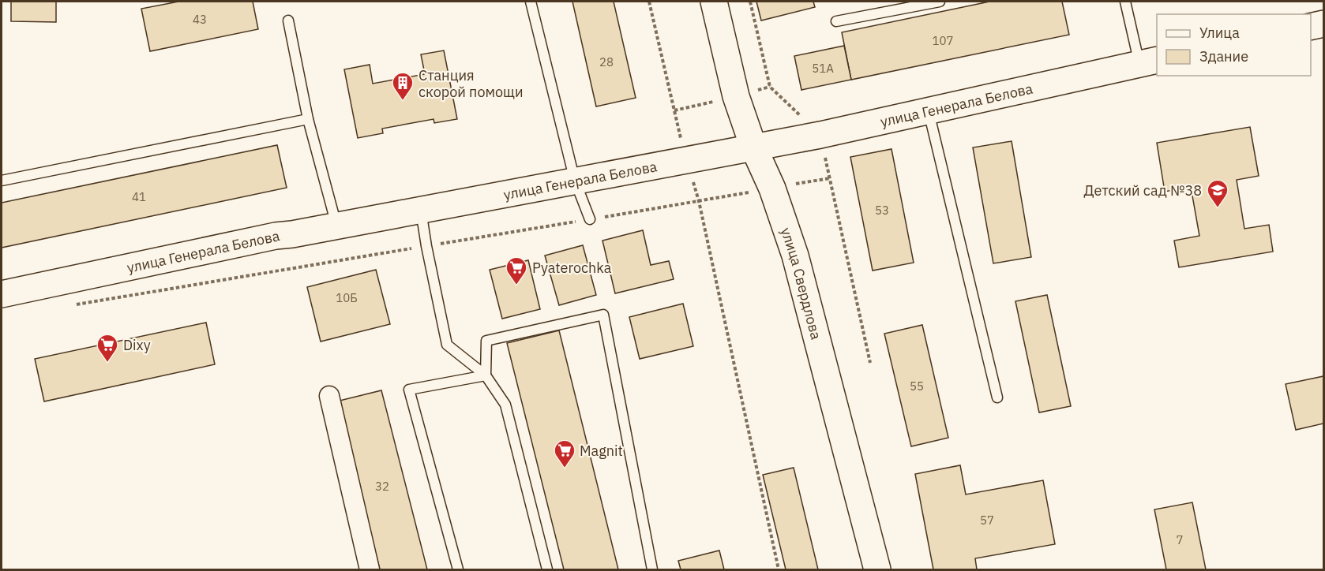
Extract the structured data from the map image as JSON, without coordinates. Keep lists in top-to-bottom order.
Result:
{
  "streets": {
    "street": ["улица Генерала Белова", "улица Свердлова"]
  },
  "crossings": [
    ["улица Генерала Белова", "улица Свердлова"]
  ],
  "places": {
    "building": ["Станция скорой помощи"],
    "school or university": ["Детский сад №38"],
    "supermarket": ["Pyaterochka", "Dixy", "Magnit"]
  },
  "house_numbers": [
    "43",
    "107",
    "28",
    "51А",
    "41",
    "53",
    "10Б",
    "55",
    "32",
    "57",
    "7"
  ],
  "legend": ["Улица", "Здание"]
}
